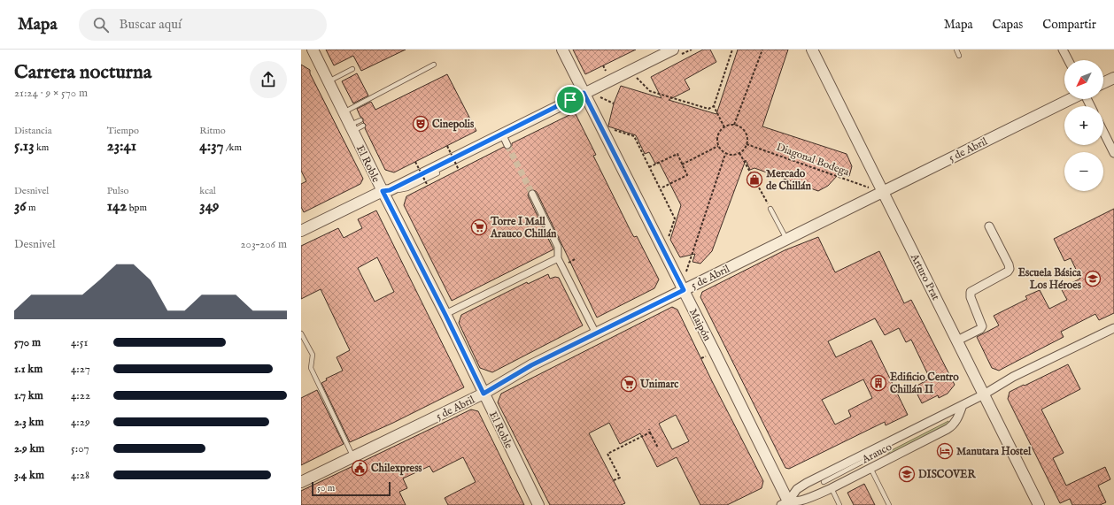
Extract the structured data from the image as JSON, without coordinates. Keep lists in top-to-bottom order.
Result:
{
  "streets": {
    "street": [
      "5 de Abril",
      "El Roble",
      "Arturo Prat",
      "Maipón",
      "Arauco"
    ],
    "path": ["Diagonal Bodega"]
  },
  "crossings": [
    ["5 de Abril", "Diagonal Bodega"],
    ["5 de Abril", "El Roble"],
    ["5 de Abril", "Arturo Prat"],
    ["5 de Abril", "Maipón"],
    ["Diagonal Bodega", "Arturo Prat"],
    ["Arturo Prat", "Arauco"],
    ["Maipón", "Arauco"]
  ],
  "places": {
    "theatre": ["Cinepolis"],
    "shop": ["Mercado de Chillán"],
    "supermarket": ["Torre I Mall Arauco Chillán", "Unimarc"],
    "school or university": ["Escuela Básica Los Héroes", "DISCOVER"],
    "building": ["Edificio Centro Chillán II"],
    "hotel": ["Manutara Hostel"],
    "public building": ["Chilexpress"]
  },
  "scale_bar": "50 m",
  "north": "bottom left",
  "page": {
    "header": "Mapa",
    "search": "Buscar aquí",
    "nav": ["Mapa", "Capas", "Compartir"],
    "heading": ["Carrera nocturna", "21:24 · 9 × 570 m"],
    "map_buttons": ["+", "−"],
    "stats": [
      ["Distancia", "5.13 km"],
      ["Tiempo", "23:41"],
      ["Ritmo", "4:37 /km"],
      ["Desnivel", "36 m"],
      ["Pulso", "142 bpm"],
      ["kcal", "349"]
    ],
    "chart": ["Desnivel", "203–206 m"],
    "list": [
      {
        "name": "570 m",
        "note": "4:51"
      },
      {
        "name": "1.1 km",
        "note": "4:27"
      },
      {
        "name": "1.7 km",
        "note": "4:22"
      },
      {
        "name": "2.3 km",
        "note": "4:29"
      },
      {
        "name": "2.9 km",
        "note": "5:07"
      },
      {
        "name": "3.4 km",
        "note": "4:28"
      }
    ],
    "scale": "50 m"
  }
}
